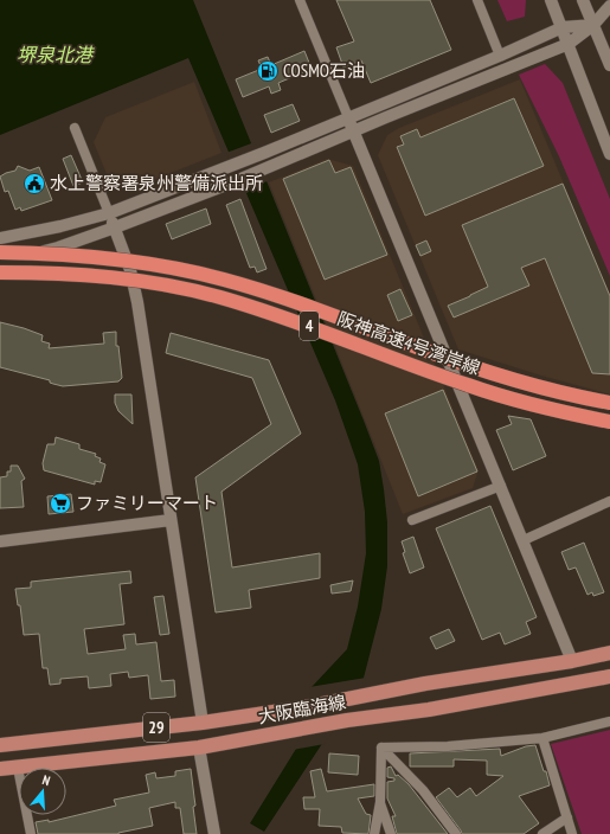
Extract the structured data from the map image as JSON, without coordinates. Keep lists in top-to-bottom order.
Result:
{
  "streets": {
    "highway": ["4", "阪神高速4号湾岸線"],
    "main road": ["大阪臨海線", "29"]
  },
  "water": ["堺泉北港"],
  "places": {
    "fuel station": ["COSMO石油"],
    "public building": ["水上警察署泉州警備派出所"],
    "supermarket": ["ファミリーマート"]
  },
  "north": "top"
}
